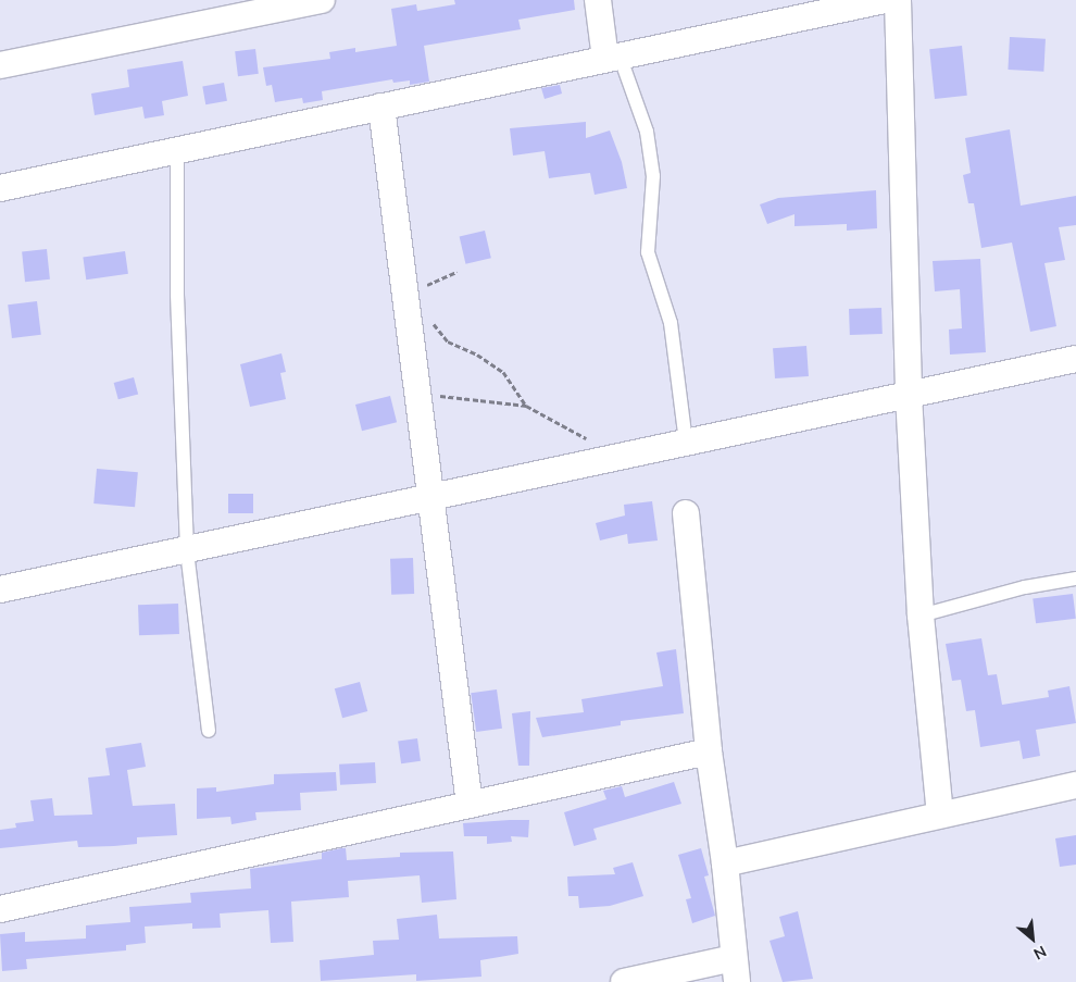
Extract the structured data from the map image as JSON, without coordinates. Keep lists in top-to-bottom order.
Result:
{
  "north": "bottom right"
}
